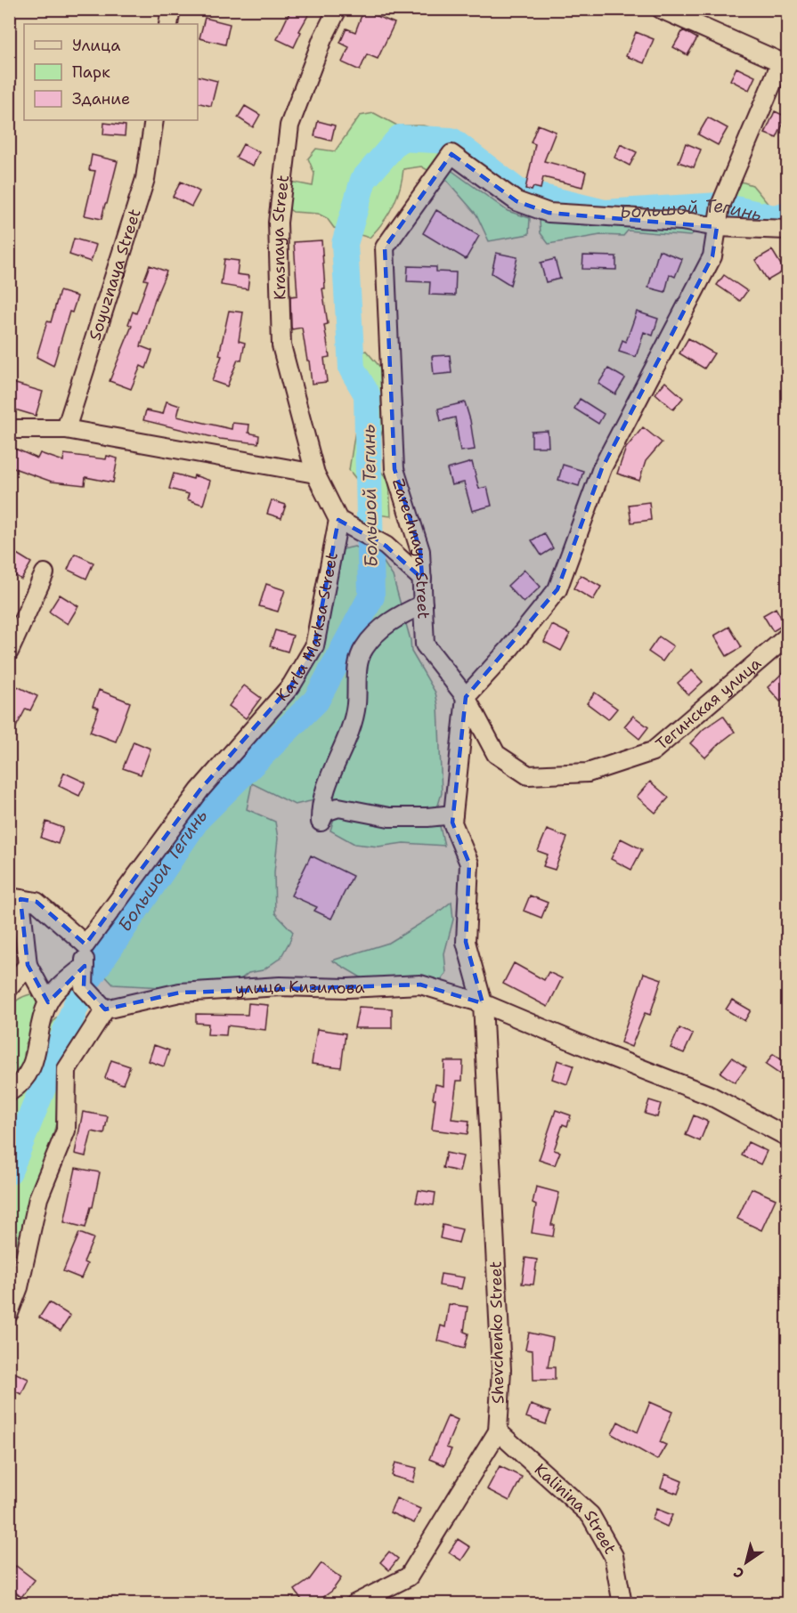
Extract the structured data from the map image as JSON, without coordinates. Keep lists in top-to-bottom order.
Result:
{
  "streets": {
    "street": [
      "Krasnaya Street",
      "Soyuznaya Street",
      "Zarechnaya Street",
      "Karla Marksa Street",
      "Тегинская улица",
      "улица Кизилова",
      "Shevchenko Street",
      "Kalinina Street"
    ]
  },
  "crossings": [
    ["Zarechnaya Street", "Тегинская улица"],
    ["улица Кизилова", "Shevchenko Street"],
    ["Shevchenko Street", "Kalinina Street"]
  ],
  "water": ["Большой Тегинь"],
  "legend": ["Улица", "Парк", "Здание"],
  "north": "bottom left"
}
